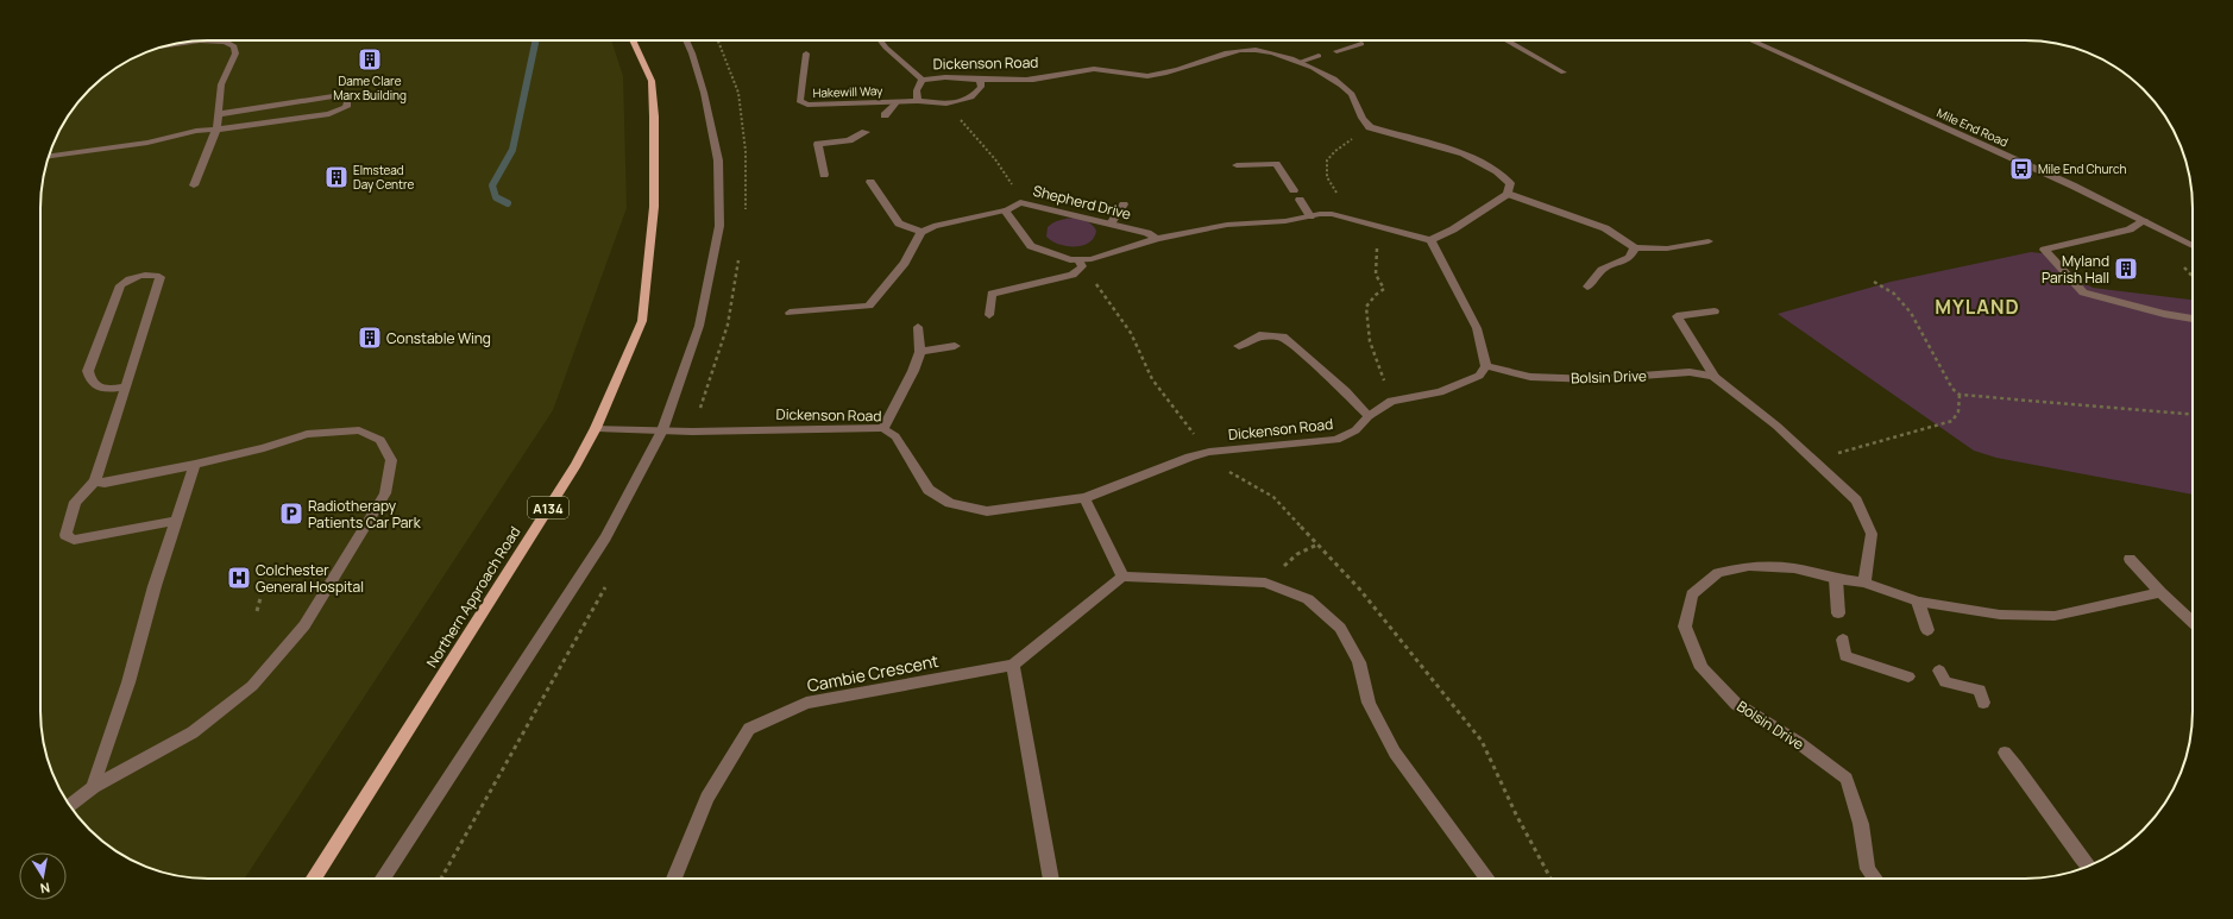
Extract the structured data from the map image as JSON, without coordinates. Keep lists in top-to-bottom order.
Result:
{
  "streets": {
    "main road": ["A134", "Northern Approach Road"],
    "street": [
      "Dickenson Road",
      "Hakewill Way",
      "Mile End Road",
      "Shepherd Drive",
      "Bolsin Drive",
      "Cambie Crescent"
    ]
  },
  "crossings": [
    ["Dickenson Road", "Hakewill Way"],
    ["Dickenson Road", "Bolsin Drive"],
    ["Dickenson Road", "Northern Approach Road"]
  ],
  "districts": ["MYLAND"],
  "places": {
    "building": [
      "Dame Clare Marx Building",
      "Elmstead Day Centre",
      "Myland Parish Hall",
      "Constable Wing"
    ],
    "bus stop": ["Mile End Church"],
    "parking": ["Radiotherapy Patients Car Park"],
    "hospital": ["Colchester General Hospital"]
  },
  "north": "bottom"
}
